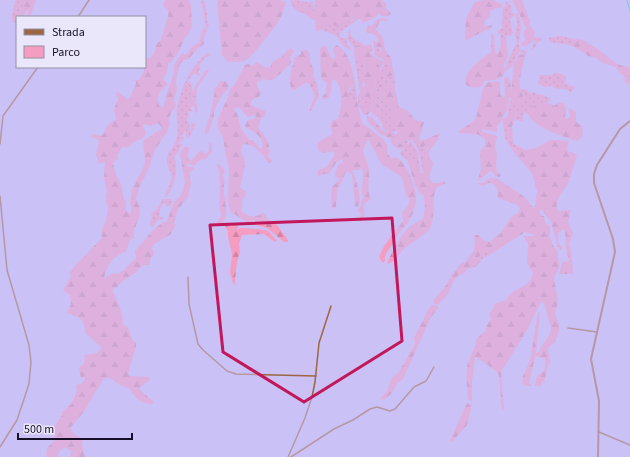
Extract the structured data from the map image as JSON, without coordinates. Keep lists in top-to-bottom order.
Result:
{
  "legend": ["Strada", "Parco"],
  "scale_bar": "500 m"
}
